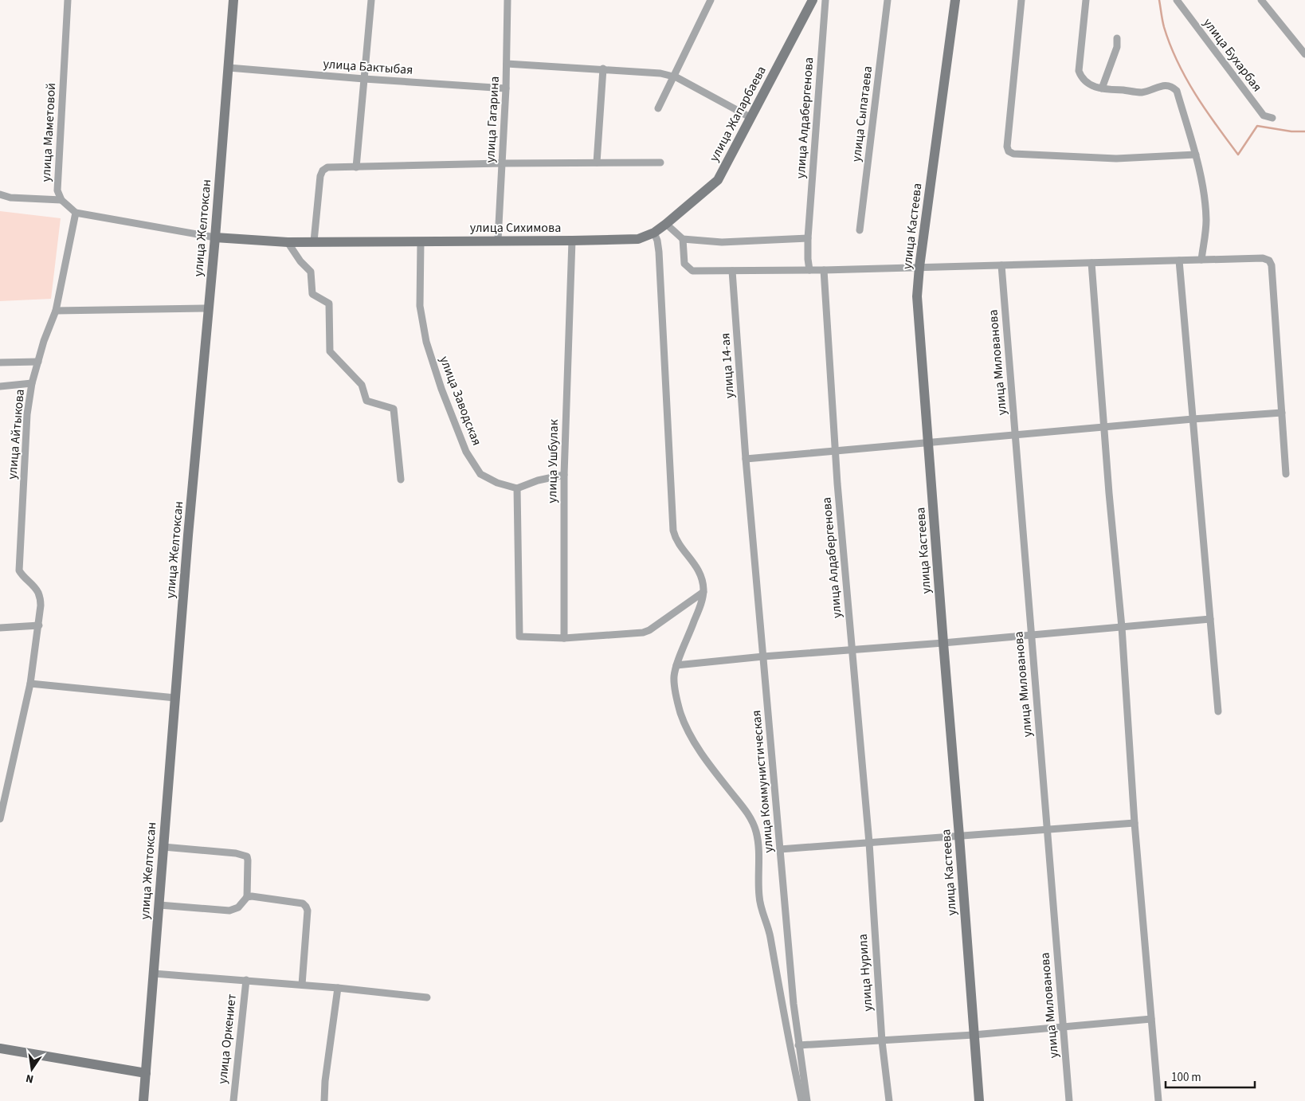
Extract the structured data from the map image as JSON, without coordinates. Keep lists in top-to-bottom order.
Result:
{
  "streets": {
    "street": [
      "улица Бухарбая",
      "улица Бактыбая",
      "улица Жапарбаева",
      "улица Сыпатаева",
      "улица Алдабергенова",
      "улица Гагарина",
      "улица Маметовой",
      "улица Кастеева",
      "улица Желтоксан",
      "улица Сихимова",
      "улица Милованова",
      "улица 14-ая",
      "улица Заводская",
      "улица Айтыкова",
      "улица Ушбулак",
      "улица Коммунистическая",
      "улица Нурила",
      "улица Оркениет"
    ]
  },
  "crossings": [
    ["улица Бактыбая", "улица Гагарина"],
    ["улица Бактыбая", "улица Желтоксан"],
    ["улица Жапарбаева", "улица Сихимова"],
    ["улица Алдабергенова", "улица Нурила"],
    ["улица Гагарина", "улица Сихимова"],
    ["улица Желтоксан", "улица Сихимова"],
    ["улица Желтоксан", "улица Оркениет"],
    ["улица Сихимова", "улица Заводская"],
    ["улица Сихимова", "улица Ушбулак"],
    ["улица 14-ая", "улица Коммунистическая"]
  ],
  "scale_bar": "100 m",
  "north": "bottom"
}
